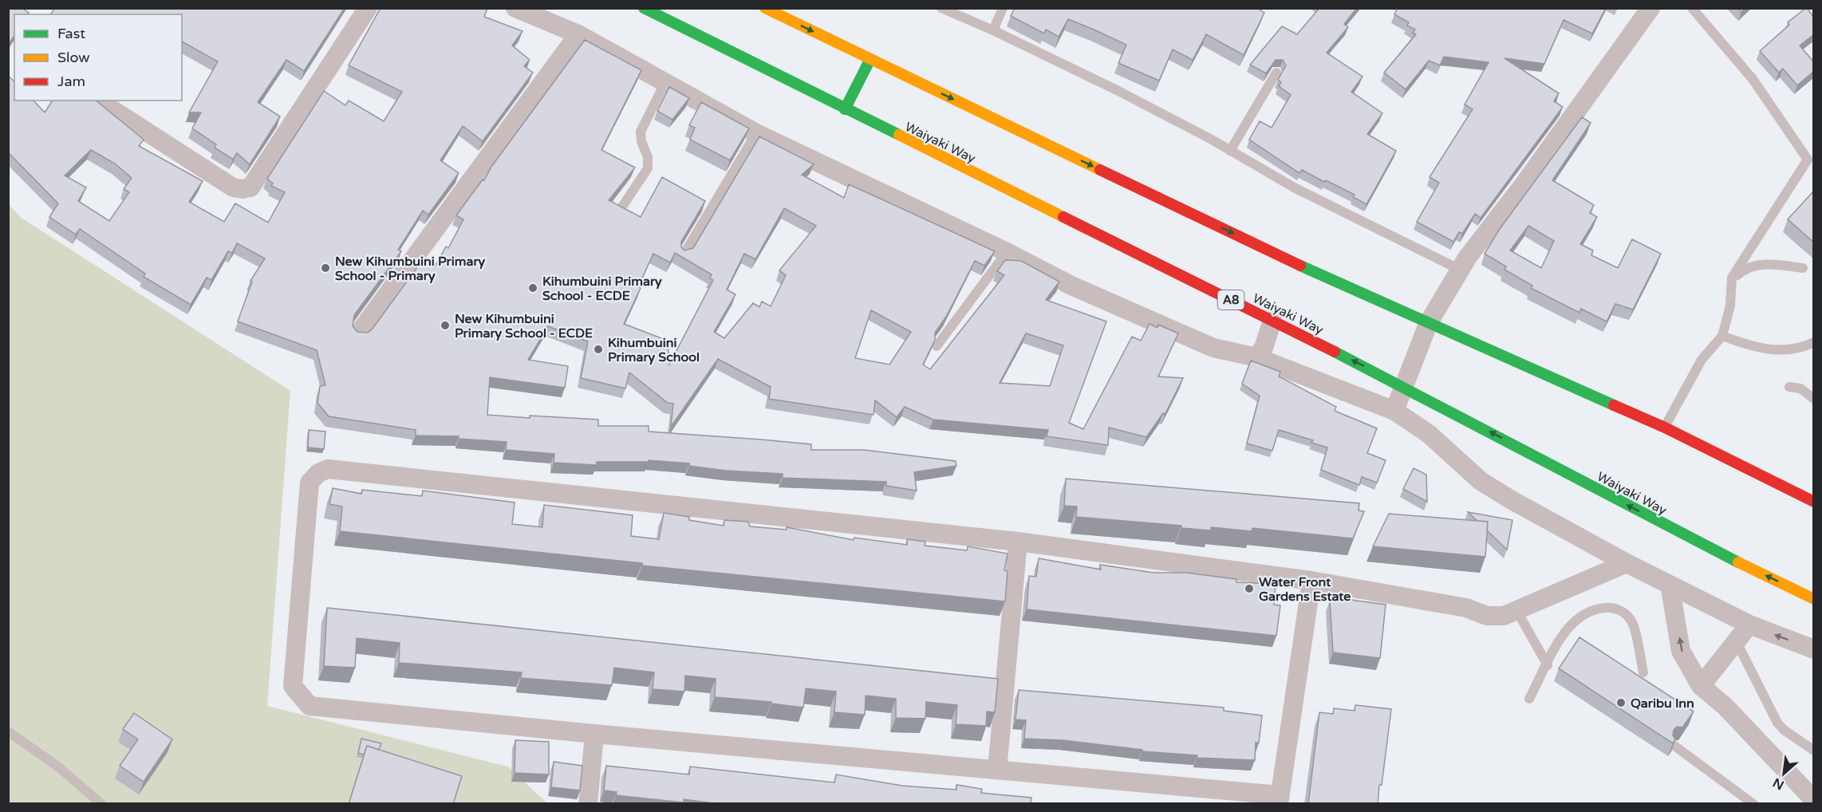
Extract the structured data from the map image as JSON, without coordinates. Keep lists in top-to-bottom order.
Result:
{
  "streets": {
    "highway": ["Waiyaki Way", "A8"]
  },
  "places": [
    "New Kihumbuini Primary School - Primary",
    "Kihumbuini Primary School - ECDE",
    "New Kihumbuini Primary School - ECDE",
    "Kihumbuini Primary School",
    "Water Front Gardens Estate",
    "Qaribu Inn"
  ],
  "legend": ["Fast", "Slow", "Jam"],
  "north": "bottom left"
}
